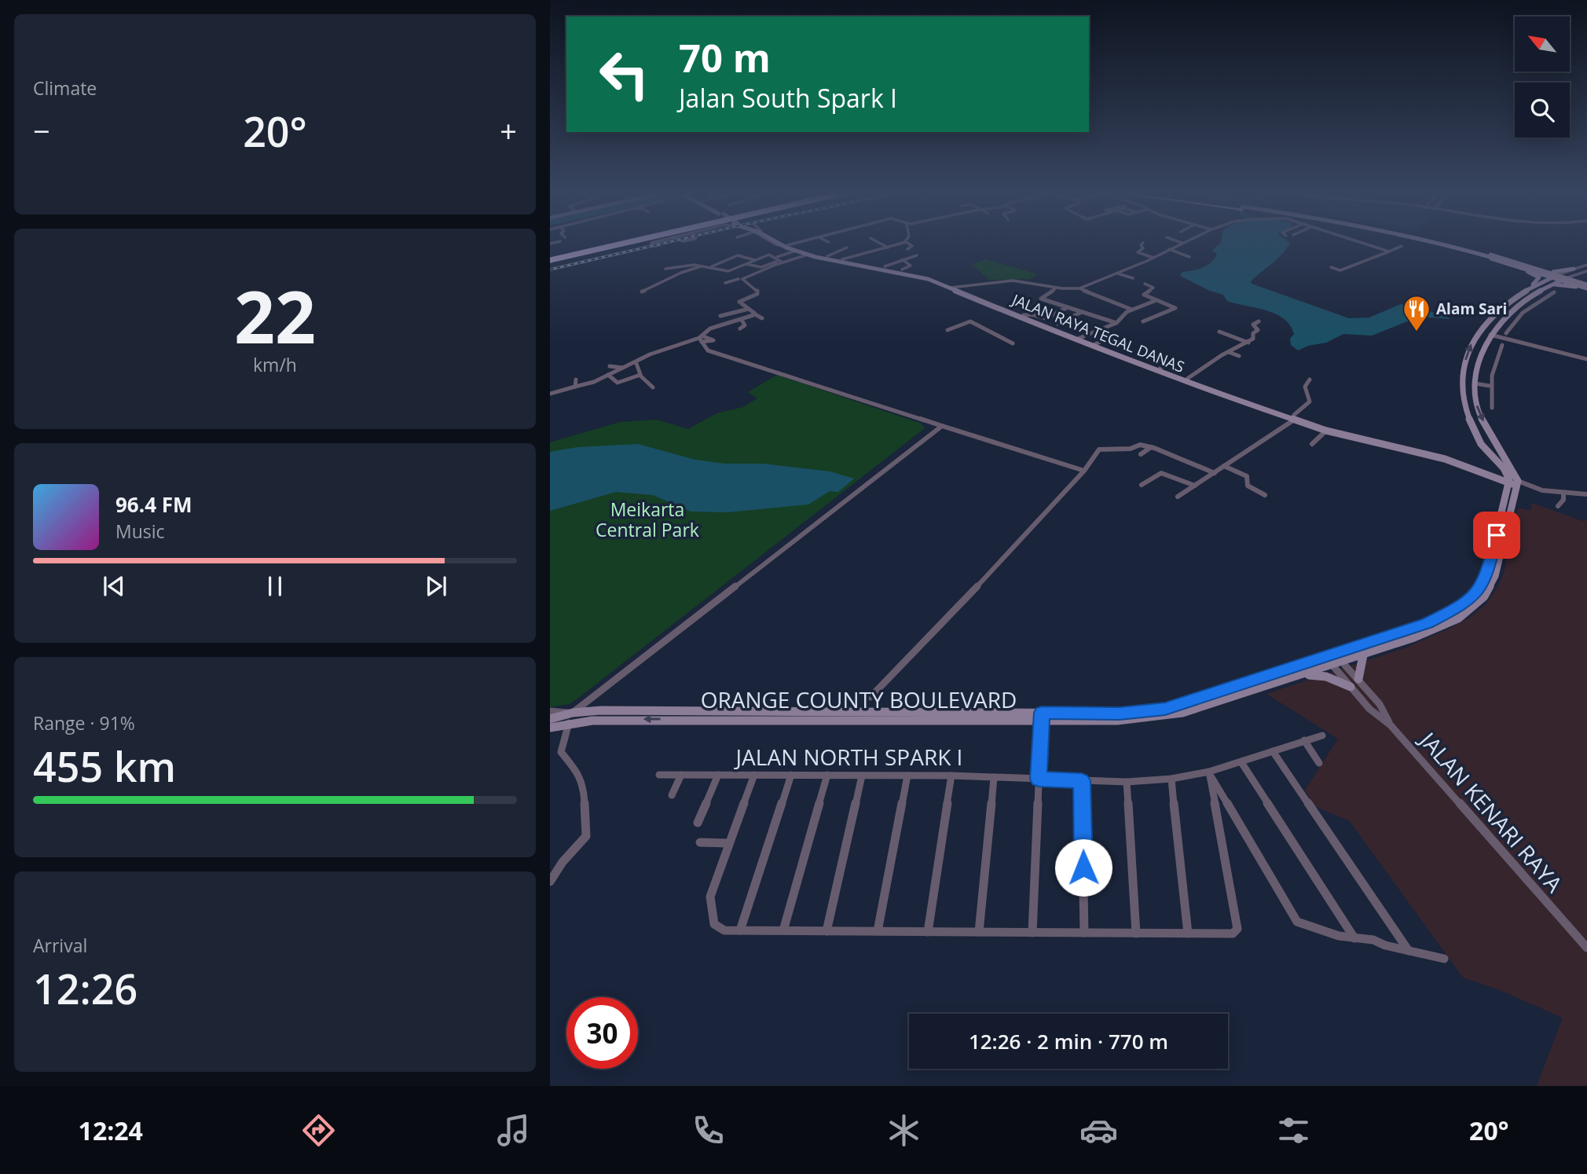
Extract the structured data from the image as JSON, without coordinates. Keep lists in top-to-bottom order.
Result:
{
  "streets": {
    "main road": ["JALAN RAYA TEGAL DANAS", "ORANGE COUNTY BOULEVARD"],
    "street": ["JALAN NORTH SPARK I", "JALAN KENARI RAYA"]
  },
  "crossings": [
    ["JALAN RAYA TEGAL DANAS", "ORANGE COUNTY BOULEVARD"],
    ["ORANGE COUNTY BOULEVARD", "JALAN KENARI RAYA"]
  ],
  "parks": ["Meikarta Central Park"],
  "places": {
    "restaurant": ["Alam Sari"]
  },
  "north": "top left",
  "page": {
    "tile": [
      "Climate",
      ["22", "km/h"],
      ["Range · 91%", "455 km"],
      ["Arrival", "12:26"]
    ],
    "turn": ["70 m", "Jalan South Spark I"],
    "heat": ["−", "20°", "+"],
    "song": ["96.4 FM", "Music"],
    "limit": "30",
    "trip": "12:26 · 2 min · 770 m",
    "tabs": ["12:24", "20°"]
  }
}
